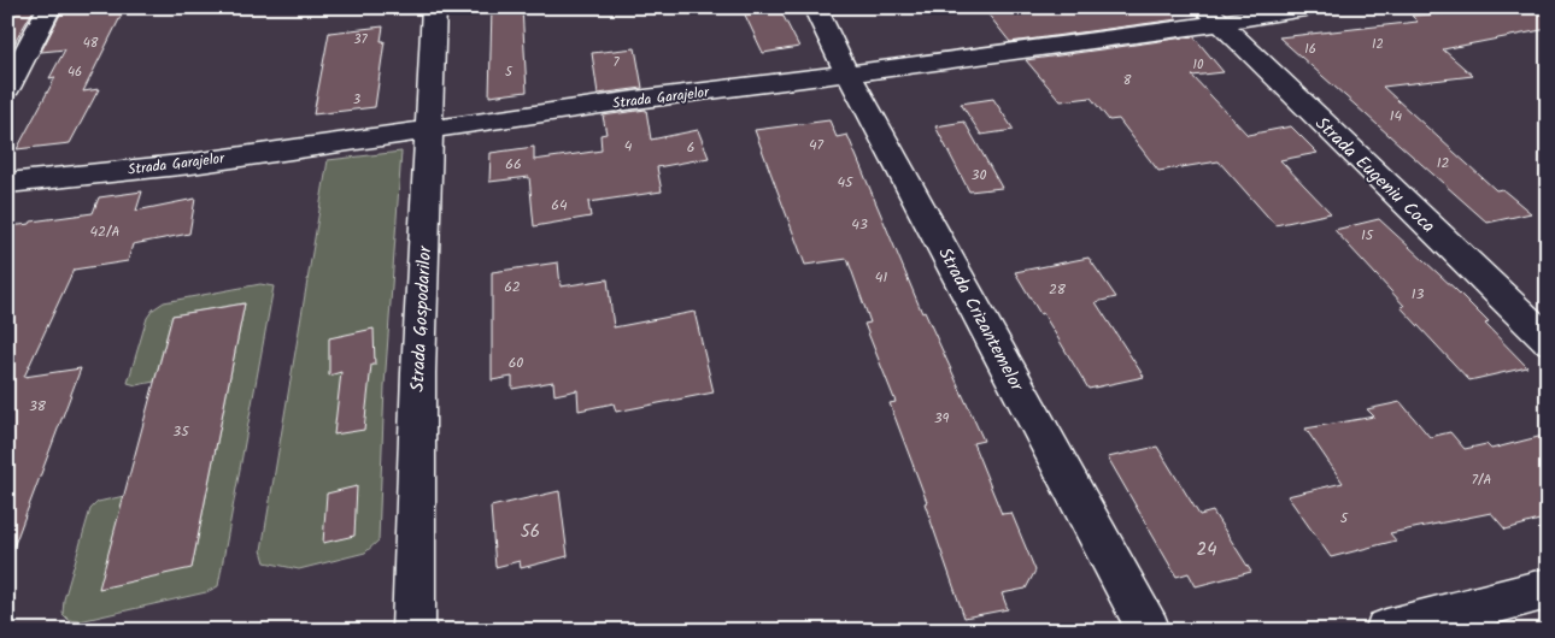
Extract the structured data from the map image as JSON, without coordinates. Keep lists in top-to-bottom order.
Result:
{
  "streets": {
    "street": [
      "Strada Garajelor",
      "Strada Eugeniu Coca",
      "Strada Gospodarilor",
      "Strada Crizantemelor"
    ]
  },
  "crossings": [
    ["Strada Garajelor", "Strada Eugeniu Coca"],
    ["Strada Garajelor", "Strada Gospodarilor"],
    ["Strada Garajelor", "Strada Crizantemelor"]
  ],
  "house_numbers": [
    "37",
    "48",
    "12",
    "16",
    "7",
    "10",
    "46",
    "5",
    "8",
    "3",
    "14",
    "47",
    "4",
    "6",
    "12",
    "66",
    "30",
    "45",
    "64",
    "43",
    "42/A",
    "15",
    "41",
    "62",
    "28",
    "13",
    "60",
    "38",
    "39",
    "35",
    "7/A",
    "5",
    "56",
    "24"
  ]
}
